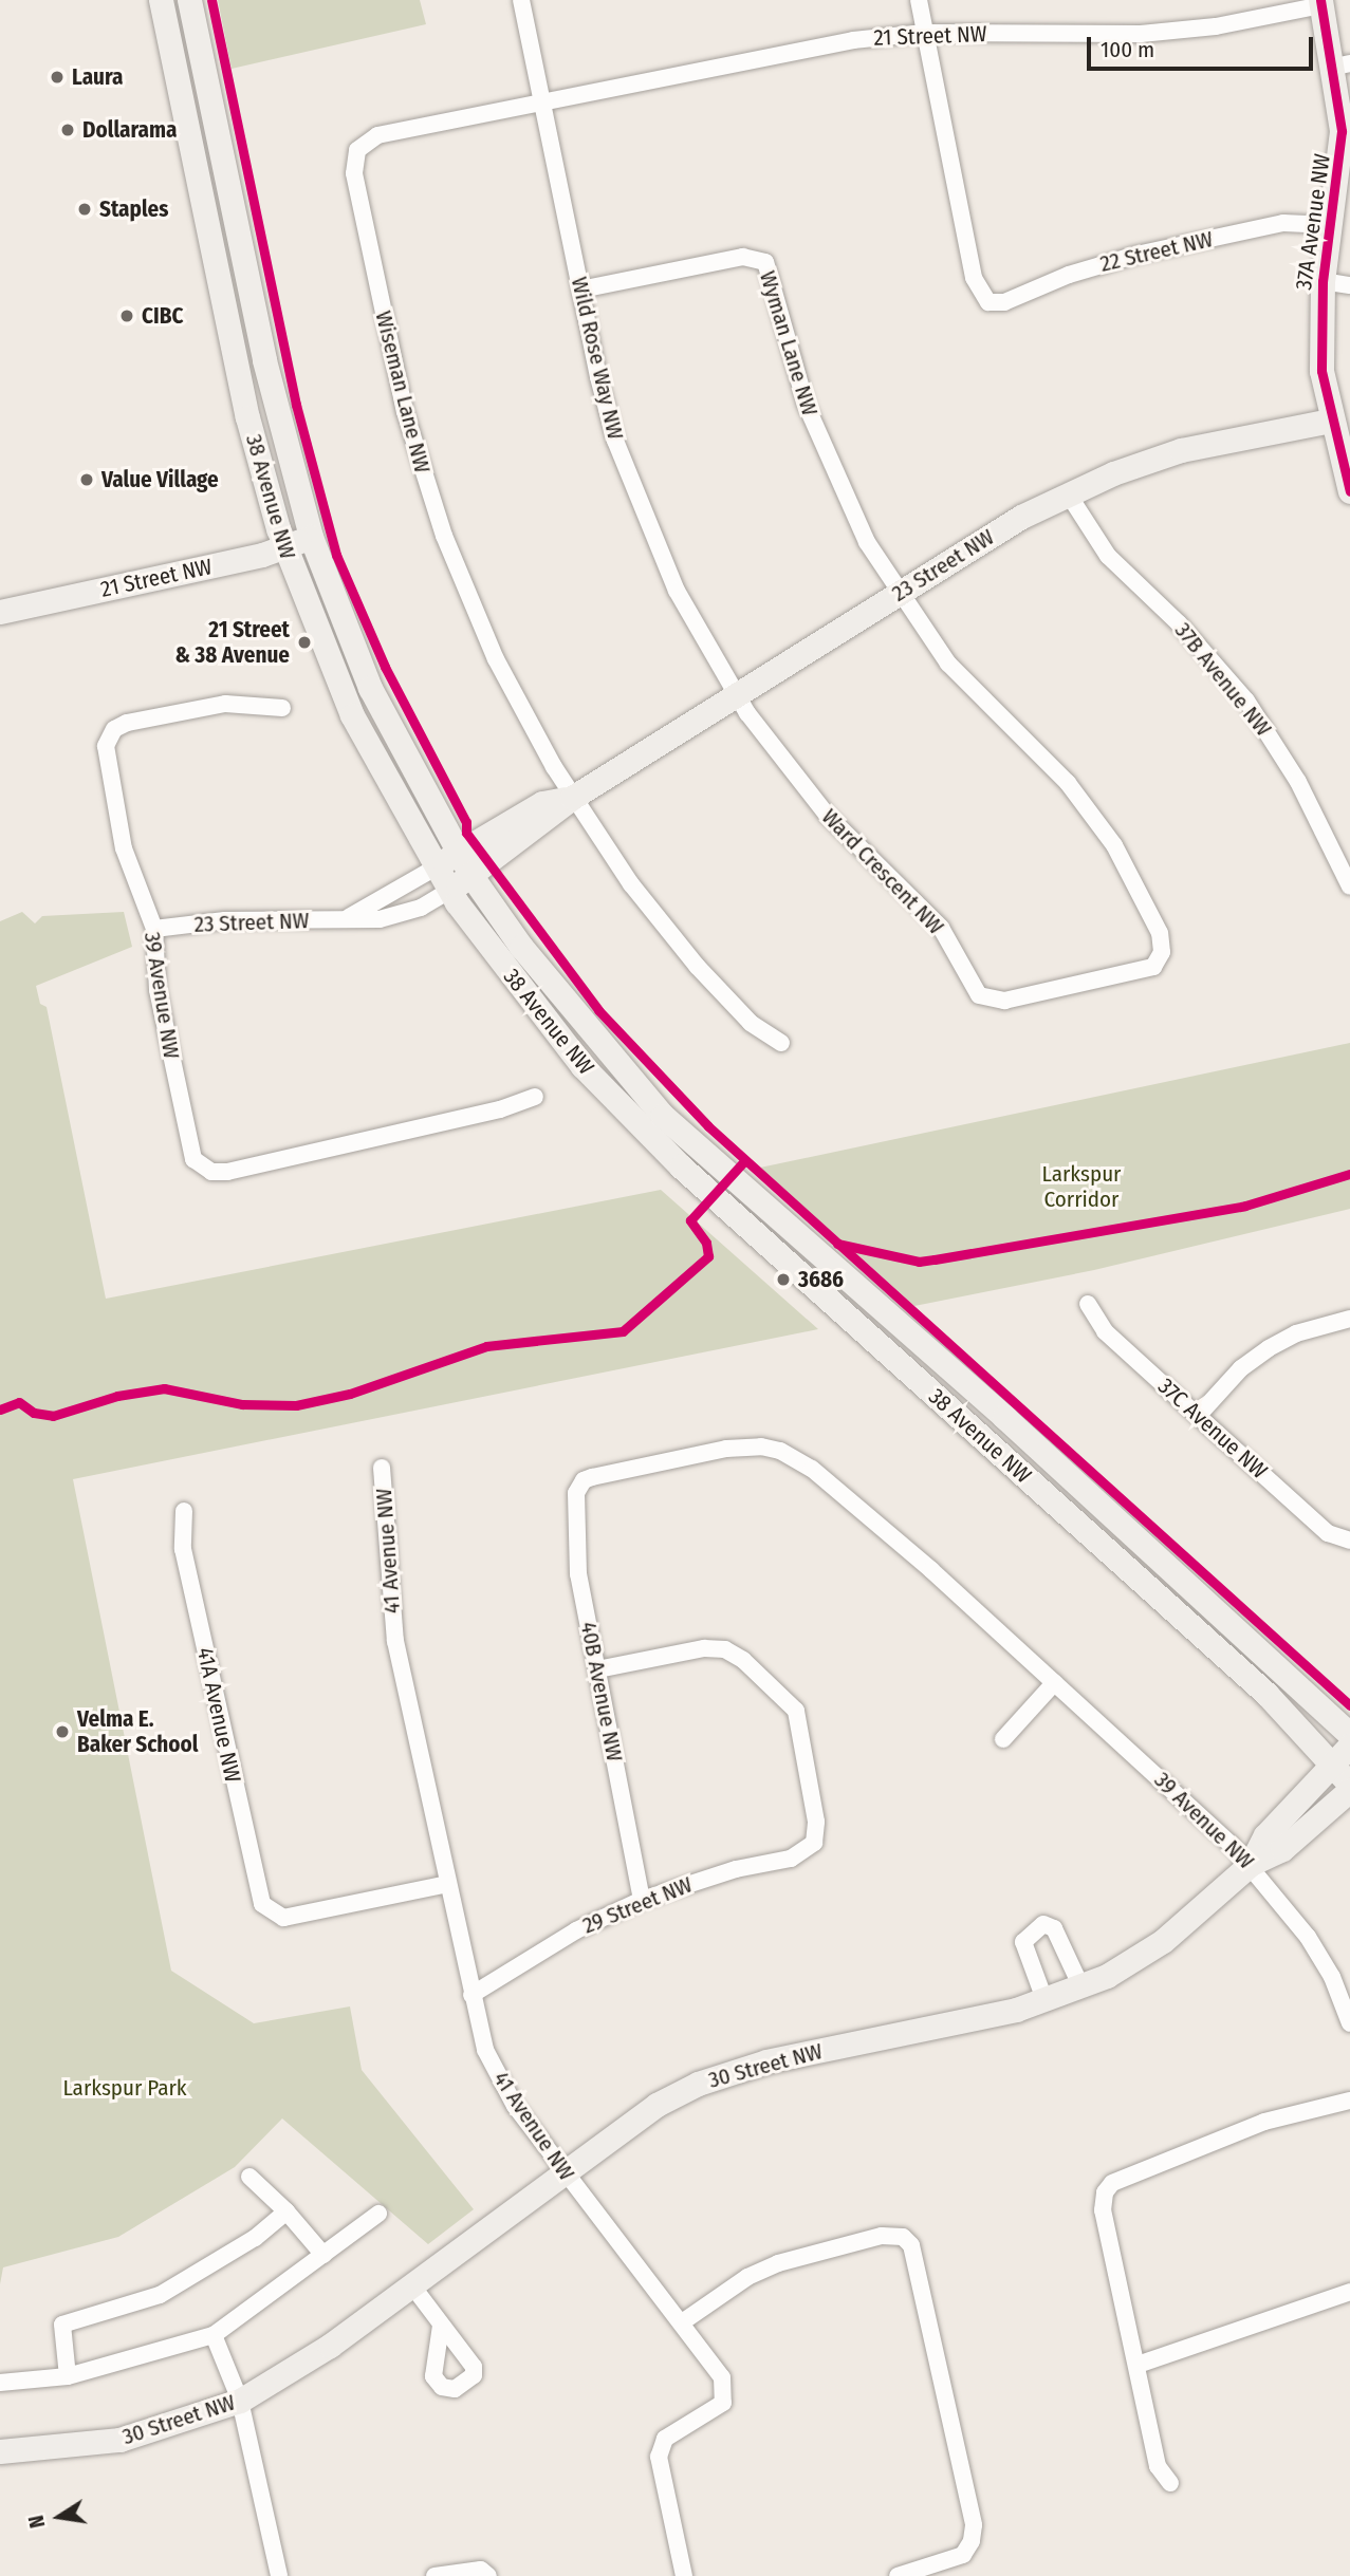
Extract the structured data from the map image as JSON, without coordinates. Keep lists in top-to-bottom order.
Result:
{
  "streets": {
    "main road": [
      "21 Street NW",
      "37A Avenue NW",
      "38 Avenue NW",
      "23 Street NW",
      "30 Street NW"
    ],
    "street": [
      "22 Street NW",
      "Wyman Lane NW",
      "Wild Rose Way NW",
      "Wiseman Lane NW",
      "37B Avenue NW",
      "Ward Crescent NW",
      "39 Avenue NW",
      "37C Avenue NW",
      "41 Avenue NW",
      "40B Avenue NW",
      "41A Avenue NW",
      "29 Street NW"
    ]
  },
  "crossings": [
    ["21 Street NW", "37A Avenue NW"],
    ["21 Street NW", "22 Street NW"],
    ["21 Street NW", "Wild Rose Way NW"],
    ["21 Street NW", "Wiseman Lane NW"],
    ["21 Street NW", "38 Avenue NW"],
    ["37A Avenue NW", "22 Street NW"],
    ["37A Avenue NW", "23 Street NW"],
    ["Wyman Lane NW", "Wild Rose Way NW"],
    ["Wyman Lane NW", "23 Street NW"],
    ["Wyman Lane NW", "Ward Crescent NW"],
    ["Wild Rose Way NW", "Wiseman Lane NW"],
    ["Wild Rose Way NW", "23 Street NW"],
    ["Wild Rose Way NW", "Ward Crescent NW"],
    ["Wiseman Lane NW", "23 Street NW"],
    ["38 Avenue NW", "23 Street NW"],
    ["38 Avenue NW", "30 Street NW"],
    ["23 Street NW", "37B Avenue NW"],
    ["23 Street NW", "Ward Crescent NW"],
    ["23 Street NW", "39 Avenue NW"],
    ["39 Avenue NW", "40B Avenue NW"],
    ["39 Avenue NW", "30 Street NW"],
    ["41 Avenue NW", "41A Avenue NW"],
    ["41 Avenue NW", "29 Street NW"],
    ["41 Avenue NW", "30 Street NW"],
    ["40B Avenue NW", "29 Street NW"]
  ],
  "parks": ["Larkspur Corridor", "Larkspur Park"],
  "places": [
    "Laura",
    "Dollarama",
    "Staples",
    "CIBC",
    "Value Village",
    "21 Street & 38 Avenue",
    "3686",
    "Velma E. Baker School"
  ],
  "scale_bar": "100 m",
  "north": "left"
}
